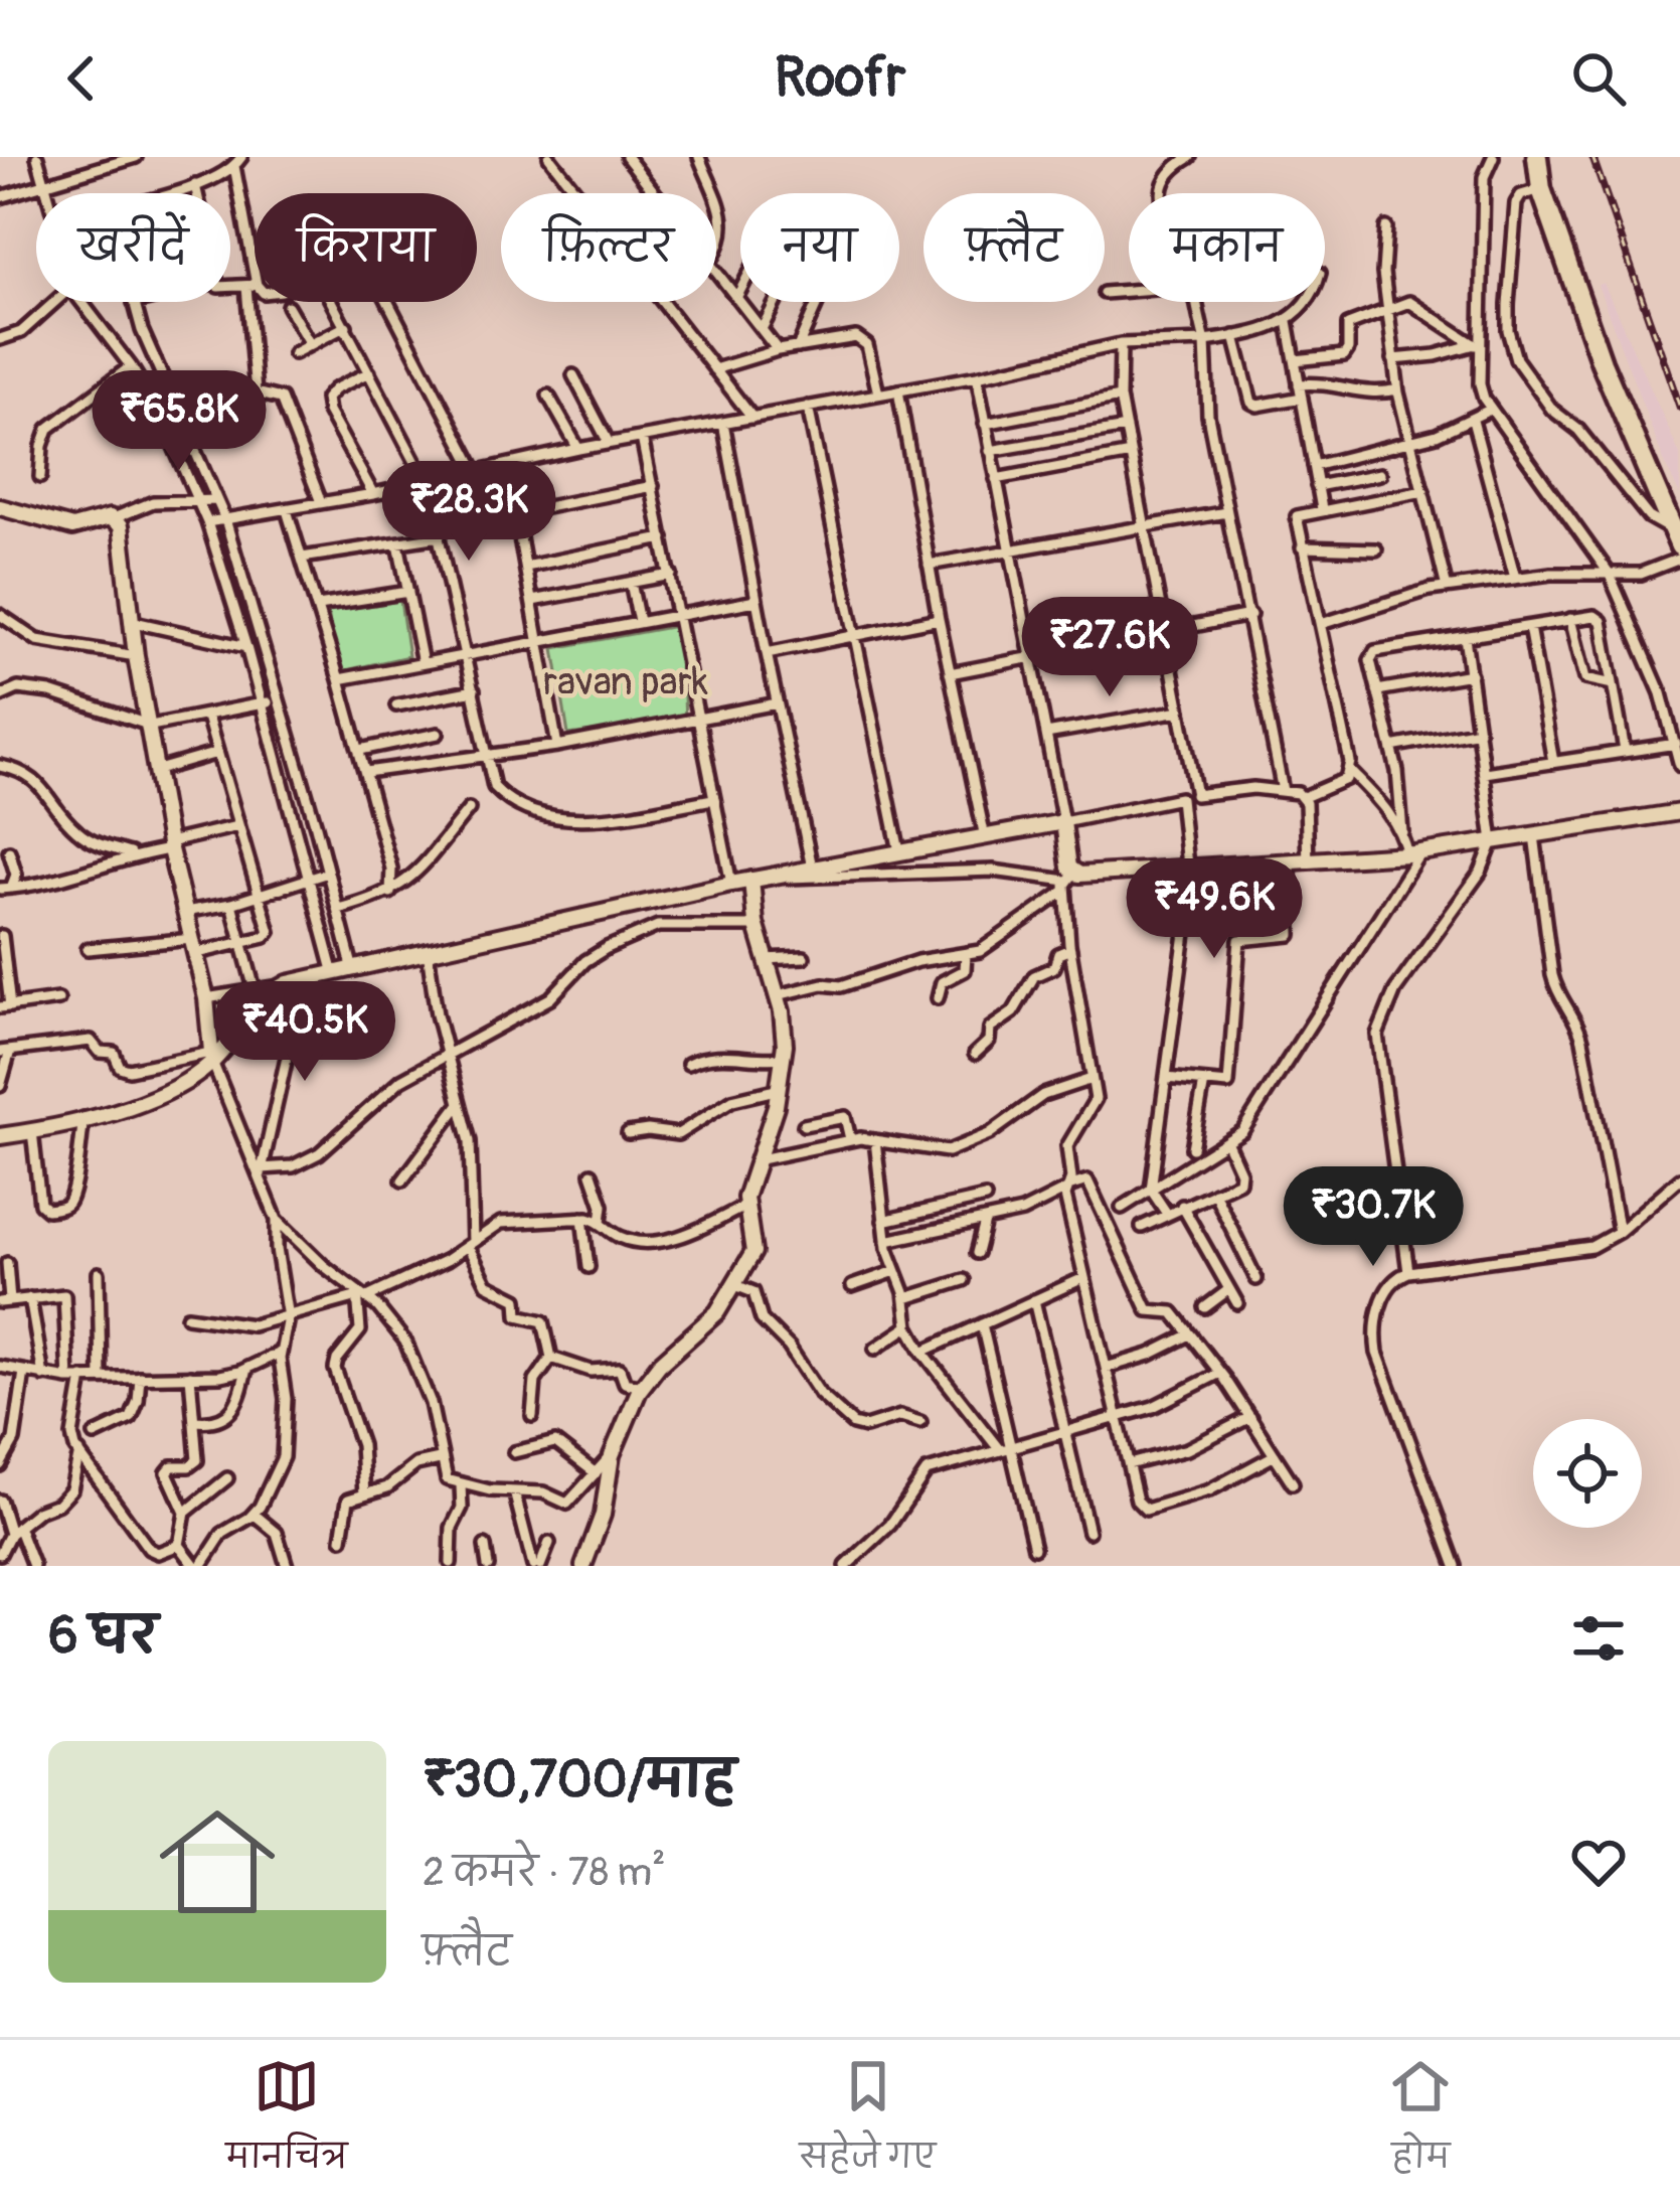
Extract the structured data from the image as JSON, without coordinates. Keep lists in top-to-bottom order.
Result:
{
  "parks": ["ravan park"],
  "page": {
    "header": "Roofr",
    "chip": [
      "खरीदें",
      "किराया",
      "फ़िल्टर",
      "नया",
      "फ़्लैट",
      "मकान"
    ],
    "price": [
      "₹65.8K",
      "₹28.3K",
      "₹27.6K",
      "₹49.6K",
      "₹40.5K",
      "₹30.7K"
    ],
    "heading": "6 घर",
    "list": [
      {
        "name": "₹30,700/माह",
        "note": "2 कमरे · 78 m² · फ़्लैट"
      }
    ],
    "tabs": ["मानचित्र", "सहेजे गए", "होम"]
  }
}
